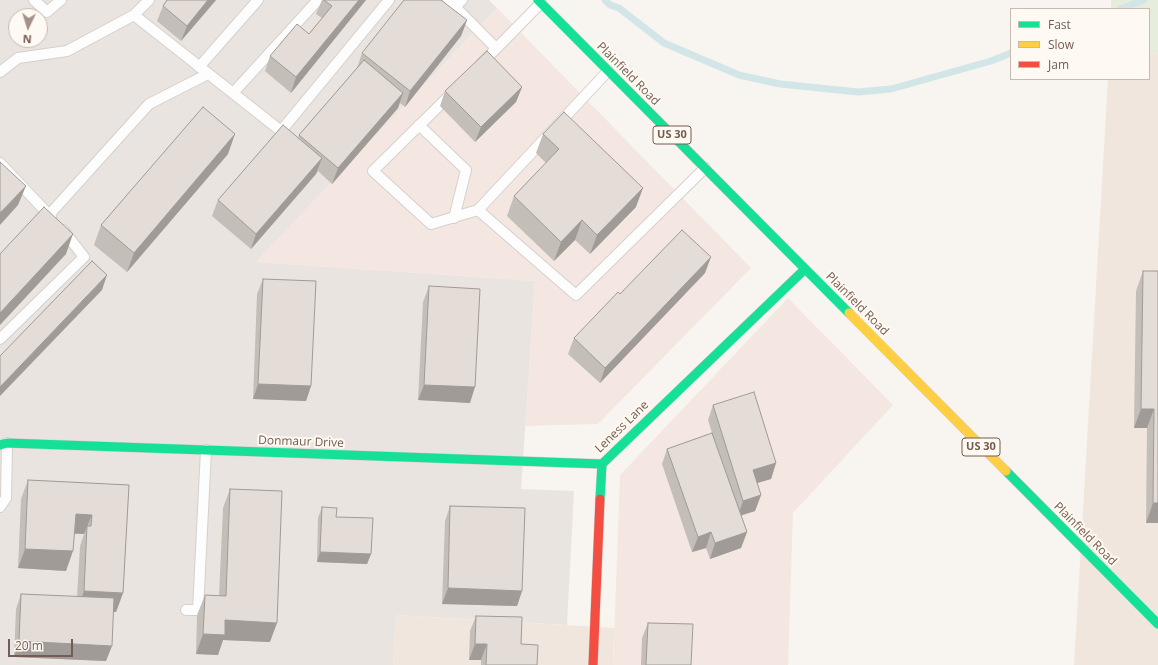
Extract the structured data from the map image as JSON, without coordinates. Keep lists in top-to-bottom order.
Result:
{
  "streets": {
    "street": [
      "Plainfield Road",
      "US 30",
      "Leness Lane",
      "Donmaur Drive"
    ]
  },
  "crossings": [
    ["Plainfield Road", "Leness Lane"],
    ["Leness Lane", "Donmaur Drive"]
  ],
  "legend": ["Fast", "Slow", "Jam"],
  "scale_bar": "20 m",
  "north": "bottom"
}
